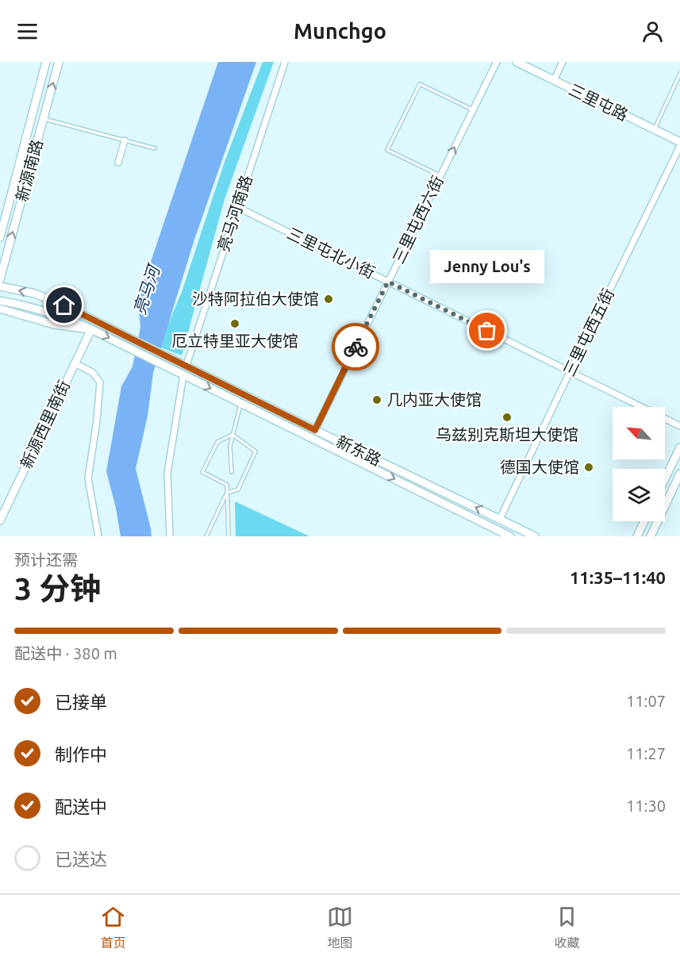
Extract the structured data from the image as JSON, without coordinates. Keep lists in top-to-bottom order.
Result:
{
  "streets": {
    "main road": [
      "三里屯路",
      "新源南路",
      "新源西里南街",
      "新东路"
    ],
    "street": [
      "亮马河南路",
      "三里屯西六街",
      "三里屯北小街",
      "三里屯西五街"
    ]
  },
  "crossings": [
    ["亮马河南路", "三里屯北小街"],
    ["亮马河南路", "新东路"],
    ["三里屯西六街", "三里屯北小街"],
    ["三里屯西六街", "新东路"],
    ["三里屯北小街", "三里屯西五街"],
    ["三里屯西五街", "新东路"],
    ["新源西里南街", "新东路"]
  ],
  "water": ["亮马河"],
  "places": [
    "沙特阿拉伯大使馆",
    "厄立特里亚大使馆",
    "Jenny Lou's",
    "几内亚大使馆",
    "乌兹别克斯坦大使馆",
    "德国大使馆"
  ],
  "north": "top left",
  "page": {
    "header": "Munchgo",
    "bubble": "Jenny Lou's",
    "heading": ["3 分钟", "预计还需", "11:35–11:40"],
    "bar": "配送中 · 380 m",
    "list": [
      ["已接单", "11:07"],
      ["制作中", "11:27"],
      ["配送中", "11:30"],
      "已送达"
    ],
    "tabs": ["首页", "地图", "收藏"]
  }
}
